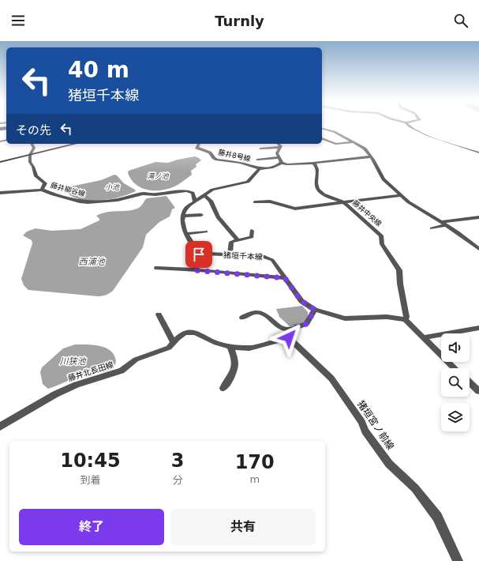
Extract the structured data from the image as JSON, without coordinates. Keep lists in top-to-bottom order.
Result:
{
  "streets": {
    "street": [
      "藤井8号線",
      "藤井柳谷線",
      "藤井中央線",
      "猪垣千本線",
      "藤井北長田線",
      "猪垣宮ノ前線"
    ]
  },
  "crossings": [
    ["藤井中央線", "猪垣千本線"],
    ["猪垣千本線", "藤井北長田線"],
    ["藤井北長田線", "猪垣宮ノ前線"]
  ],
  "water": [
    "滝ノ池",
    "小池",
    "西浦池",
    "川狭池"
  ],
  "page": {
    "header": "Turnly",
    "turn": ["40 m", "猪垣千本線"],
    "then": "その先",
    "eta": [
      "10:45",
      "到着",
      "3",
      "分",
      "170",
      "m"
    ],
    "buttons": ["終了", "共有"]
  }
}
